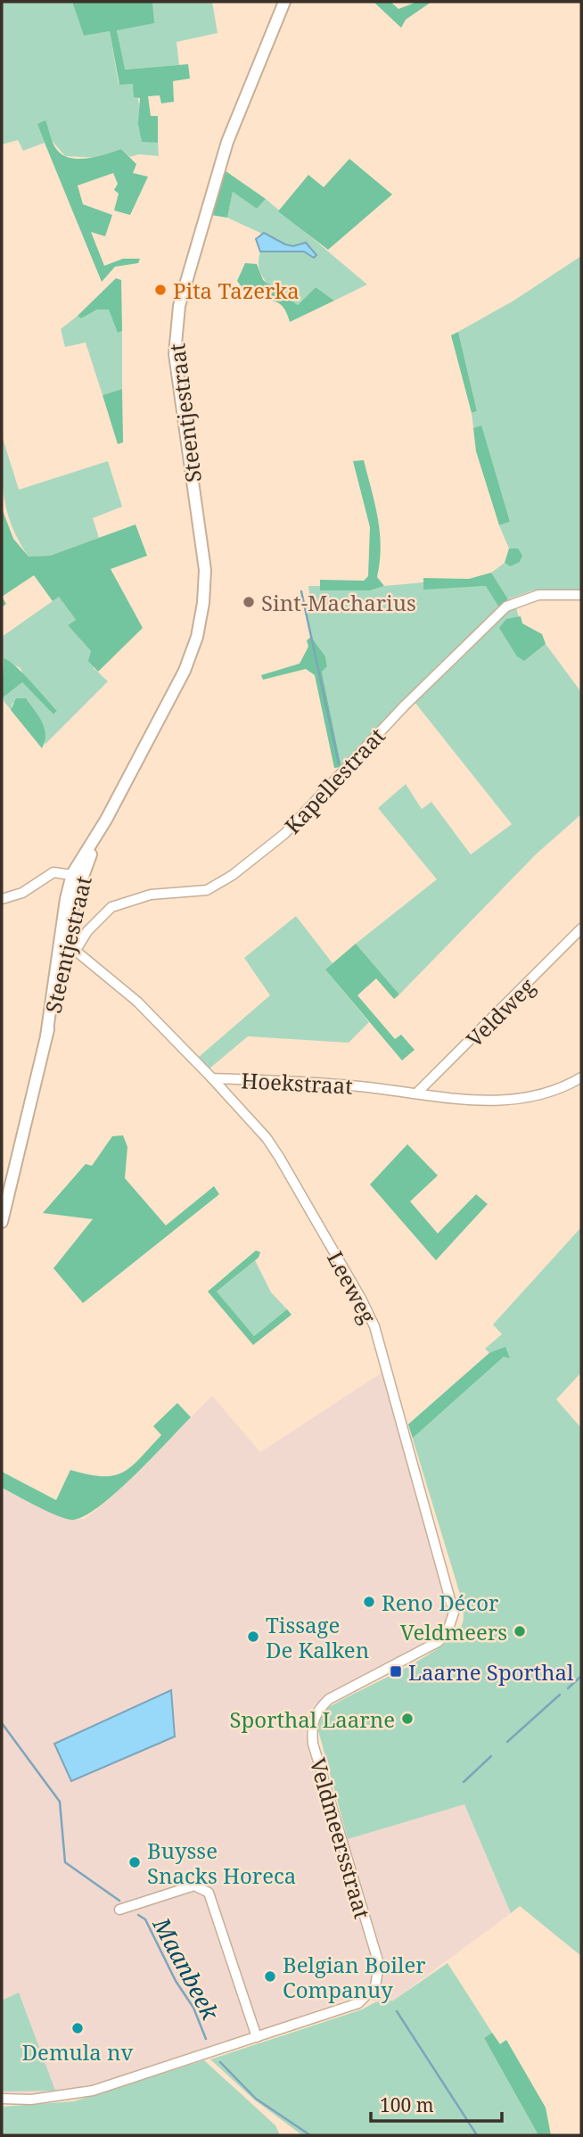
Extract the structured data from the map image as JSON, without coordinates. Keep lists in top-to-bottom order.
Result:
{
  "streets": {
    "street": [
      "Steentjestraat",
      "Kapellestraat",
      "Veldweg",
      "Hoekstraat",
      "Leeweg",
      "Veldmeersstraat"
    ]
  },
  "crossings": [
    ["Steentjestraat", "Kapellestraat"],
    ["Steentjestraat", "Hoekstraat"],
    ["Kapellestraat", "Hoekstraat"],
    ["Veldweg", "Hoekstraat"],
    ["Hoekstraat", "Leeweg"],
    ["Leeweg", "Veldmeersstraat"]
  ],
  "water": ["Maanbeek"],
  "places": {
    "other": [
      "Pita Tazerka",
      "Sint-Macharius",
      "Reno Décor",
      "Veldmeers",
      "Tissage De Kalken",
      "Sporthal Laarne",
      "Buysse Snacks Horeca",
      "Belgian Boiler Companuy",
      "Demula nv"
    ],
    "transit": ["Laarne Sporthal"]
  },
  "scale_bar": "100 m"
}
